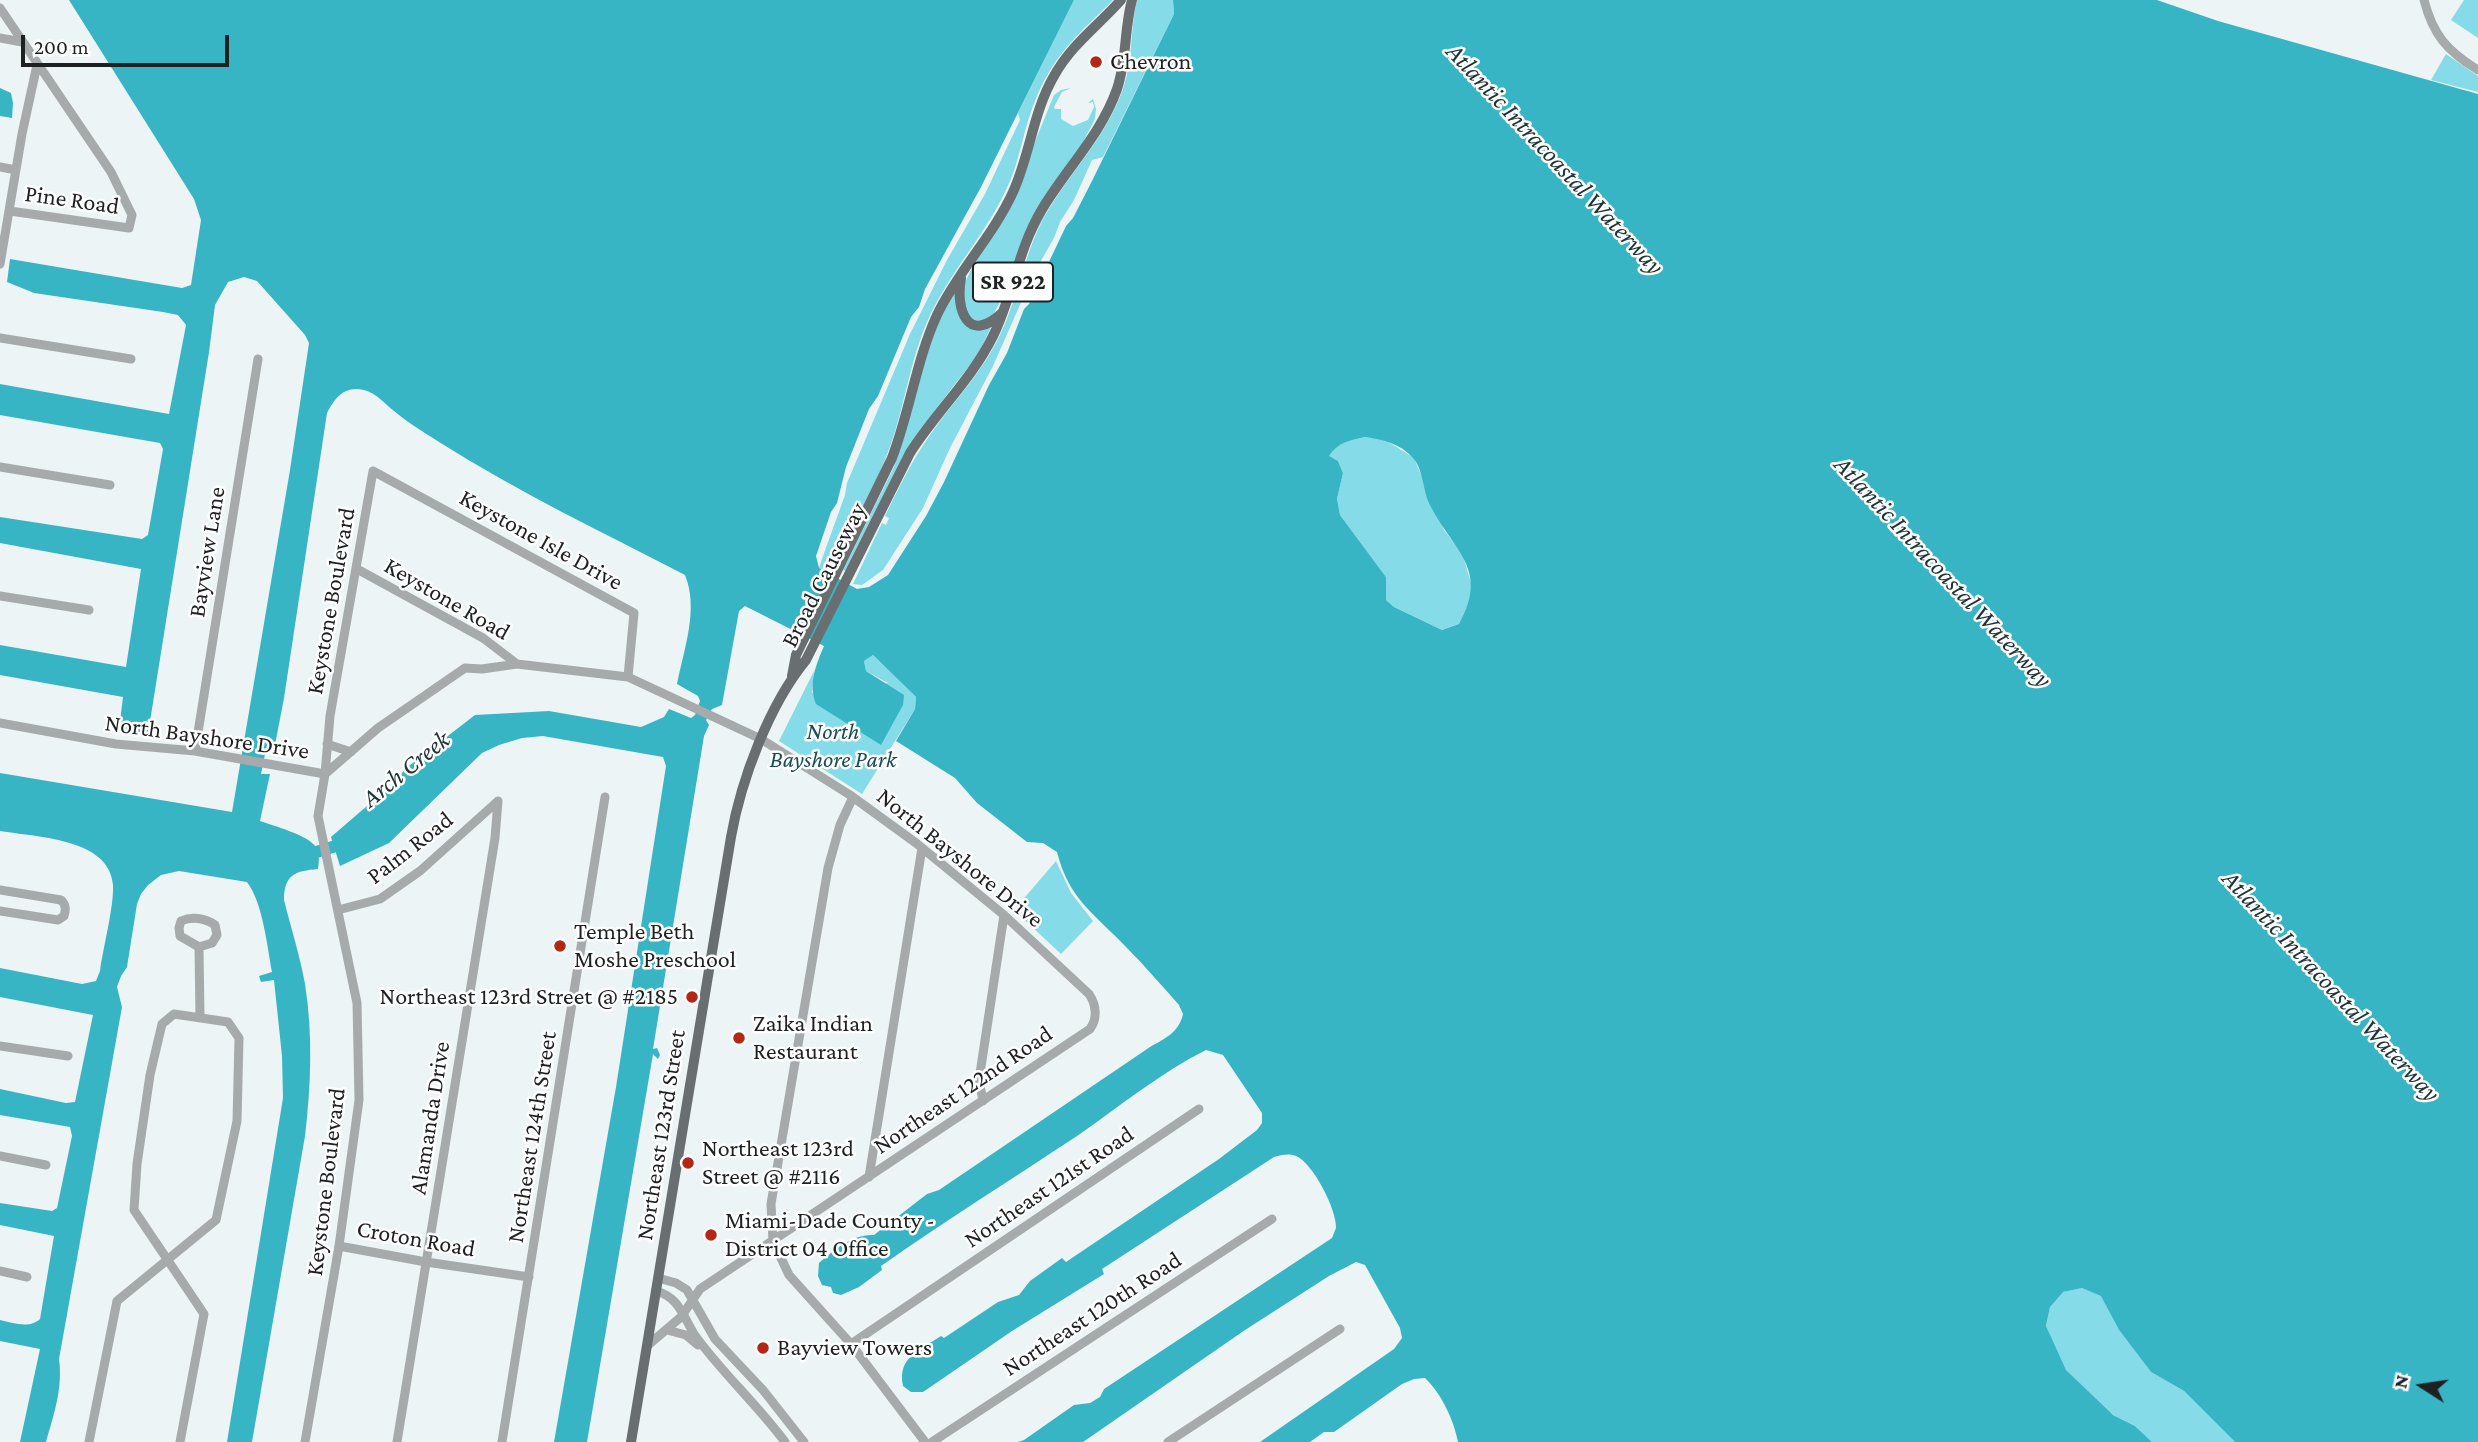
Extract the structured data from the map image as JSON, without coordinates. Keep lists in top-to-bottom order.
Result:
{
  "streets": {
    "main road": ["SR 922", "Broad Causeway", "Northeast 123rd Street"],
    "street": [
      "Pine Road",
      "Keystone Isle Drive",
      "Bayview Lane",
      "Keystone Road",
      "Keystone Boulevard",
      "North Bayshore Drive",
      "Palm Road",
      "Northeast 122nd Road",
      "Alamanda Drive",
      "Northeast 124th Street",
      "Northeast 121st Road",
      "Croton Road",
      "Northeast 120th Road"
    ]
  },
  "crossings": [
    ["Keystone Isle Drive", "Keystone Boulevard"],
    ["Keystone Isle Drive", "North Bayshore Drive"],
    ["Bayview Lane", "North Bayshore Drive"],
    ["Broad Causeway", "Northeast 123rd Street"],
    ["Keystone Road", "Keystone Boulevard"],
    ["Keystone Road", "North Bayshore Drive"],
    ["Keystone Boulevard", "North Bayshore Drive"],
    ["Keystone Boulevard", "Palm Road"],
    ["Keystone Boulevard", "Croton Road"],
    ["North Bayshore Drive", "Northeast 122nd Road"],
    ["North Bayshore Drive", "Northeast 123rd Street"],
    ["Palm Road", "Alamanda Drive"],
    ["Northeast 122nd Road", "Northeast 123rd Street"],
    ["Alamanda Drive", "Croton Road"],
    ["Northeast 124th Street", "Croton Road"]
  ],
  "water": ["Atlantic Intracoastal Waterway", "Arch Creek"],
  "parks": ["North Bayshore Park"],
  "places": [
    "Chevron",
    "Temple Beth Moshe Preschool",
    "Northeast 123rd Street @ #2185",
    "Zaika Indian Restaurant",
    "Northeast 123rd Street @ #2116",
    "Miami-Dade County - District 04 Office",
    "Bayview Towers"
  ],
  "scale_bar": "200 m",
  "north": "left"
}
